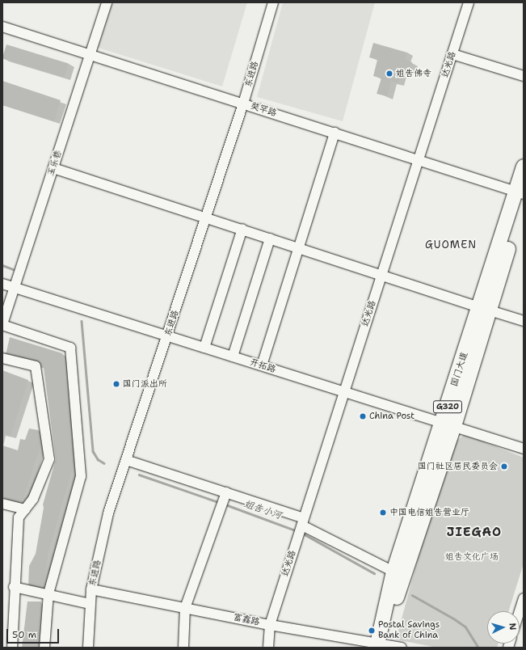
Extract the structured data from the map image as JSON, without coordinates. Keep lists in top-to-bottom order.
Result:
{
  "streets": {
    "highway": ["国门大道", "G320"],
    "street": [
      "达光路",
      "东进路",
      "奘罕路",
      "玉乐巷",
      "开拓路",
      "富鑫路"
    ]
  },
  "crossings": [
    ["达光路", "奘罕路"],
    ["达光路", "开拓路"],
    ["达光路", "富鑫路"],
    ["东进路", "奘罕路"],
    ["东进路", "开拓路"],
    ["东进路", "富鑫路"],
    ["奘罕路", "玉乐巷"],
    ["奘罕路", "国门大道"],
    ["玉乐巷", "开拓路"],
    ["开拓路", "国门大道"],
    ["国门大道", "富鑫路"]
  ],
  "districts": ["GUOMEN", "JIEGAO"],
  "water": ["姐告小河"],
  "parks": ["姐告文化广场"],
  "places": [
    "姐告佛寺",
    "国门派出所",
    "China Post",
    "国门社区居民委员会",
    "中国电信姐告营业厅",
    "Postal Savings Bank of China"
  ],
  "scale_bar": "50 m",
  "north": "right"
}
